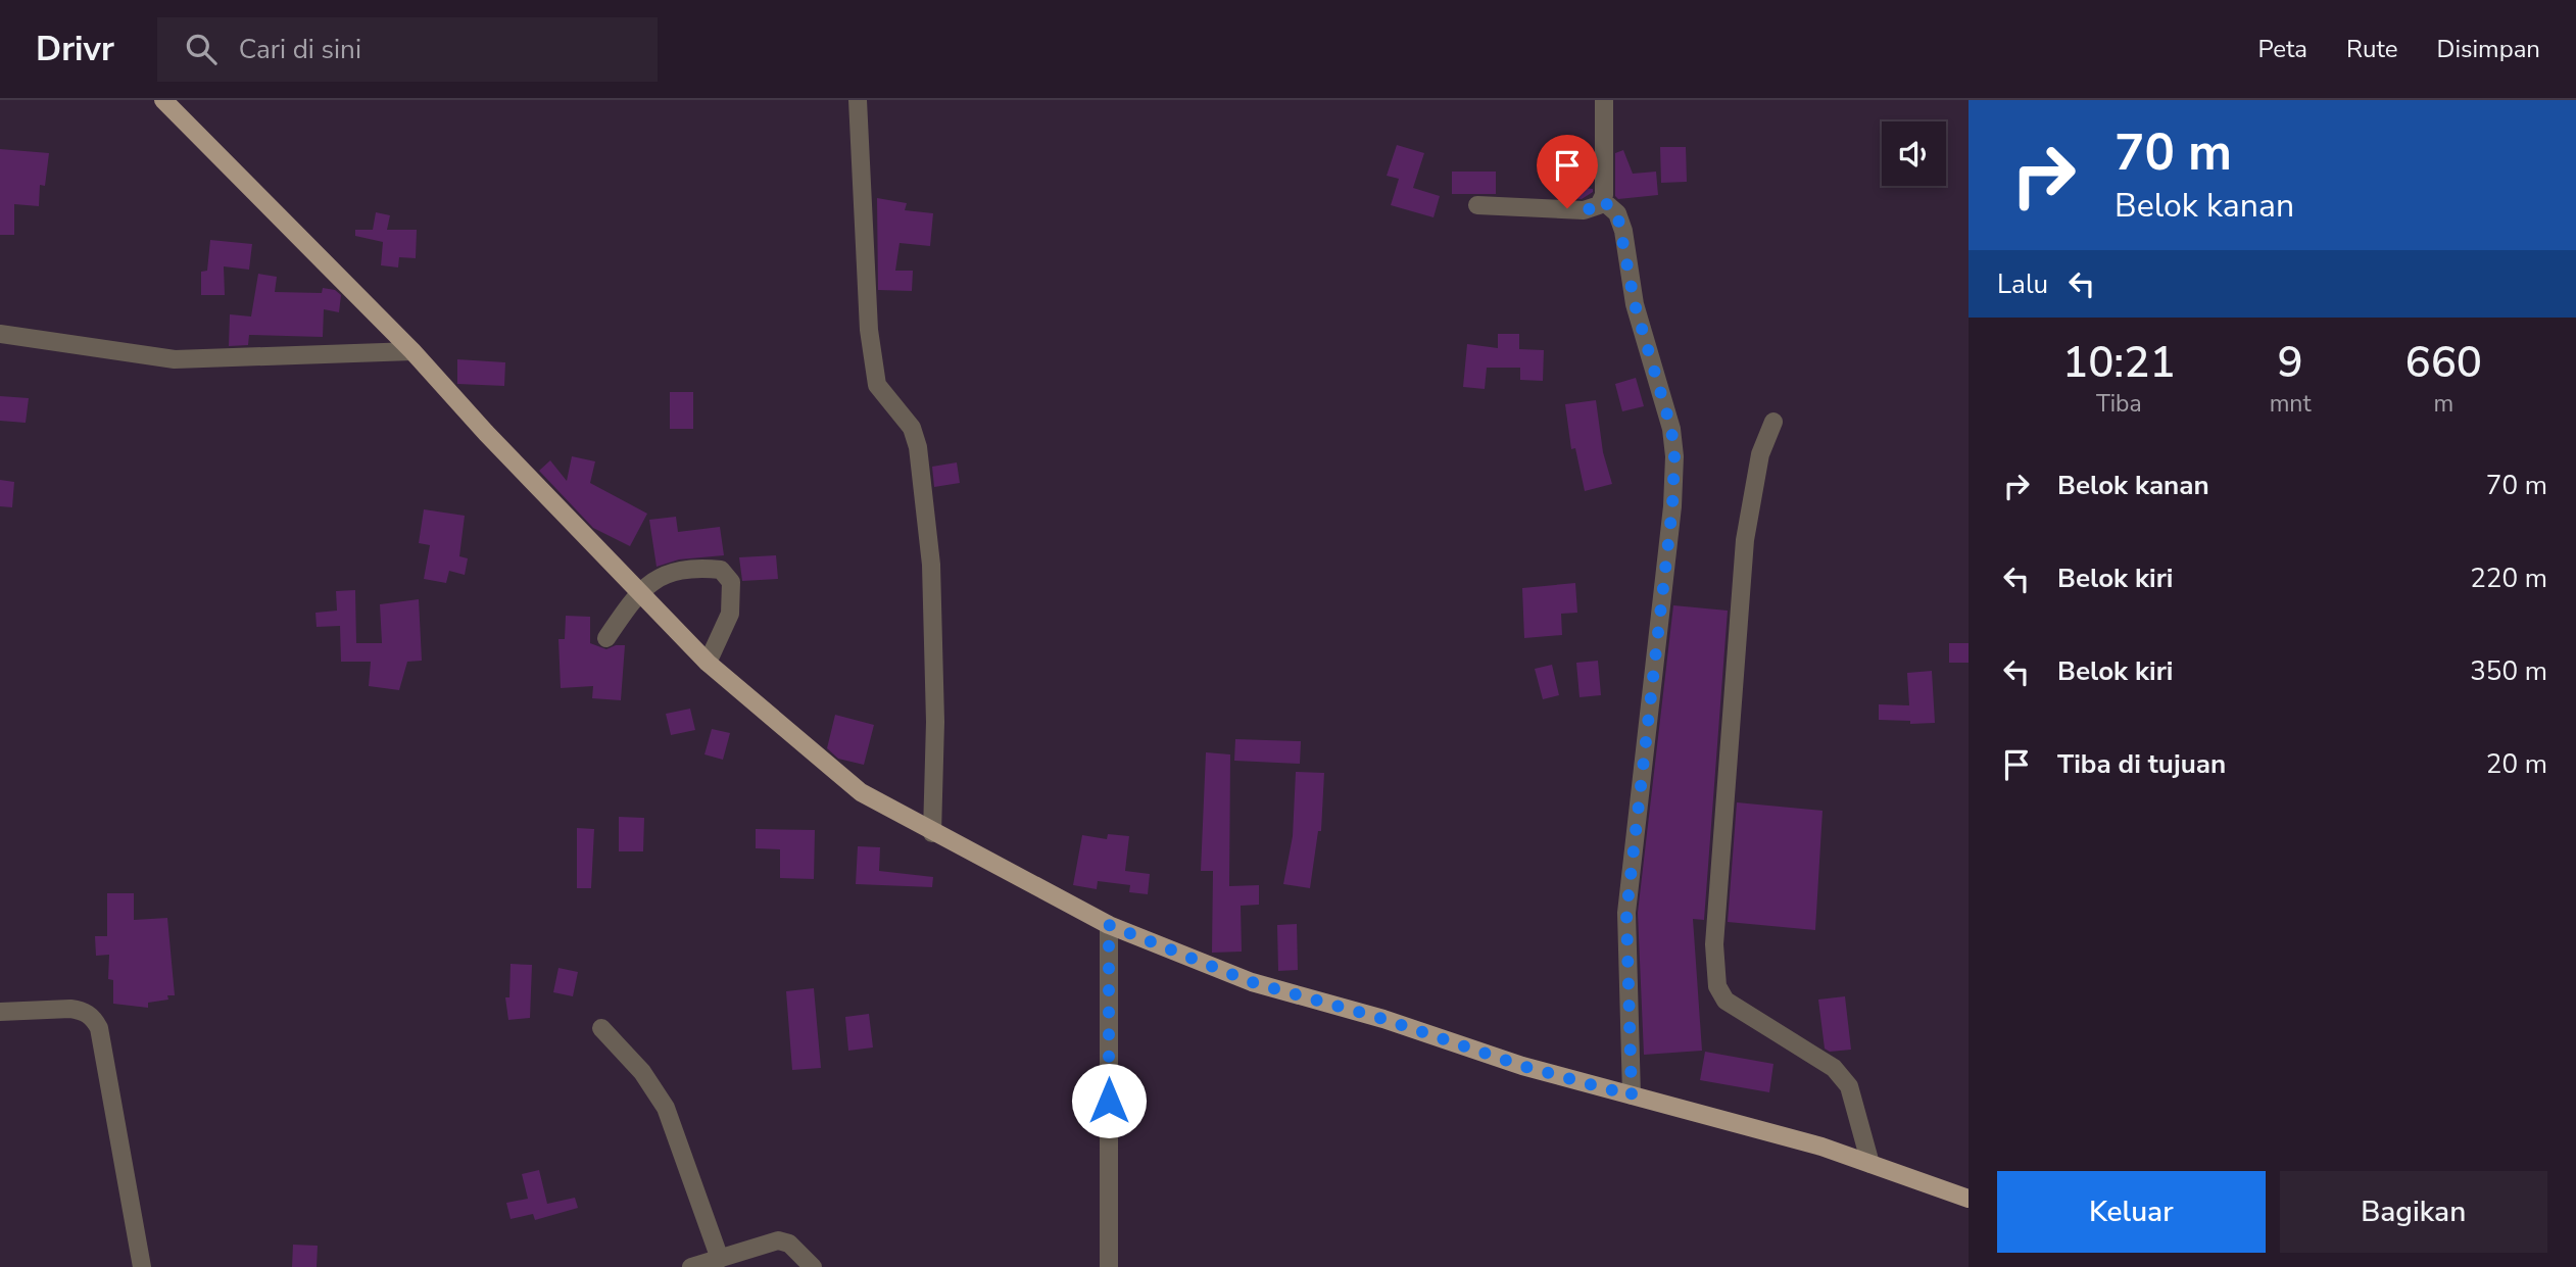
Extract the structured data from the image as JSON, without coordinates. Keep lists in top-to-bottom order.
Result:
{
  "page": {
    "header": "Drivr",
    "search": "Cari di sini",
    "nav": ["Peta", "Rute", "Disimpan"],
    "turn": ["70 m", "Belok kanan"],
    "then": "Lalu",
    "eta": [
      "10:21",
      "Tiba",
      "9",
      "mnt",
      "660",
      "m"
    ],
    "list": [
      {
        "name": "Belok kanan",
        "value": "70 m"
      },
      {
        "name": "Belok kiri",
        "value": "220 m"
      },
      {
        "name": "Belok kiri",
        "value": "350 m"
      },
      {
        "name": "Tiba di tujuan",
        "value": "20 m"
      }
    ],
    "buttons": ["Keluar", "Bagikan"]
  }
}
